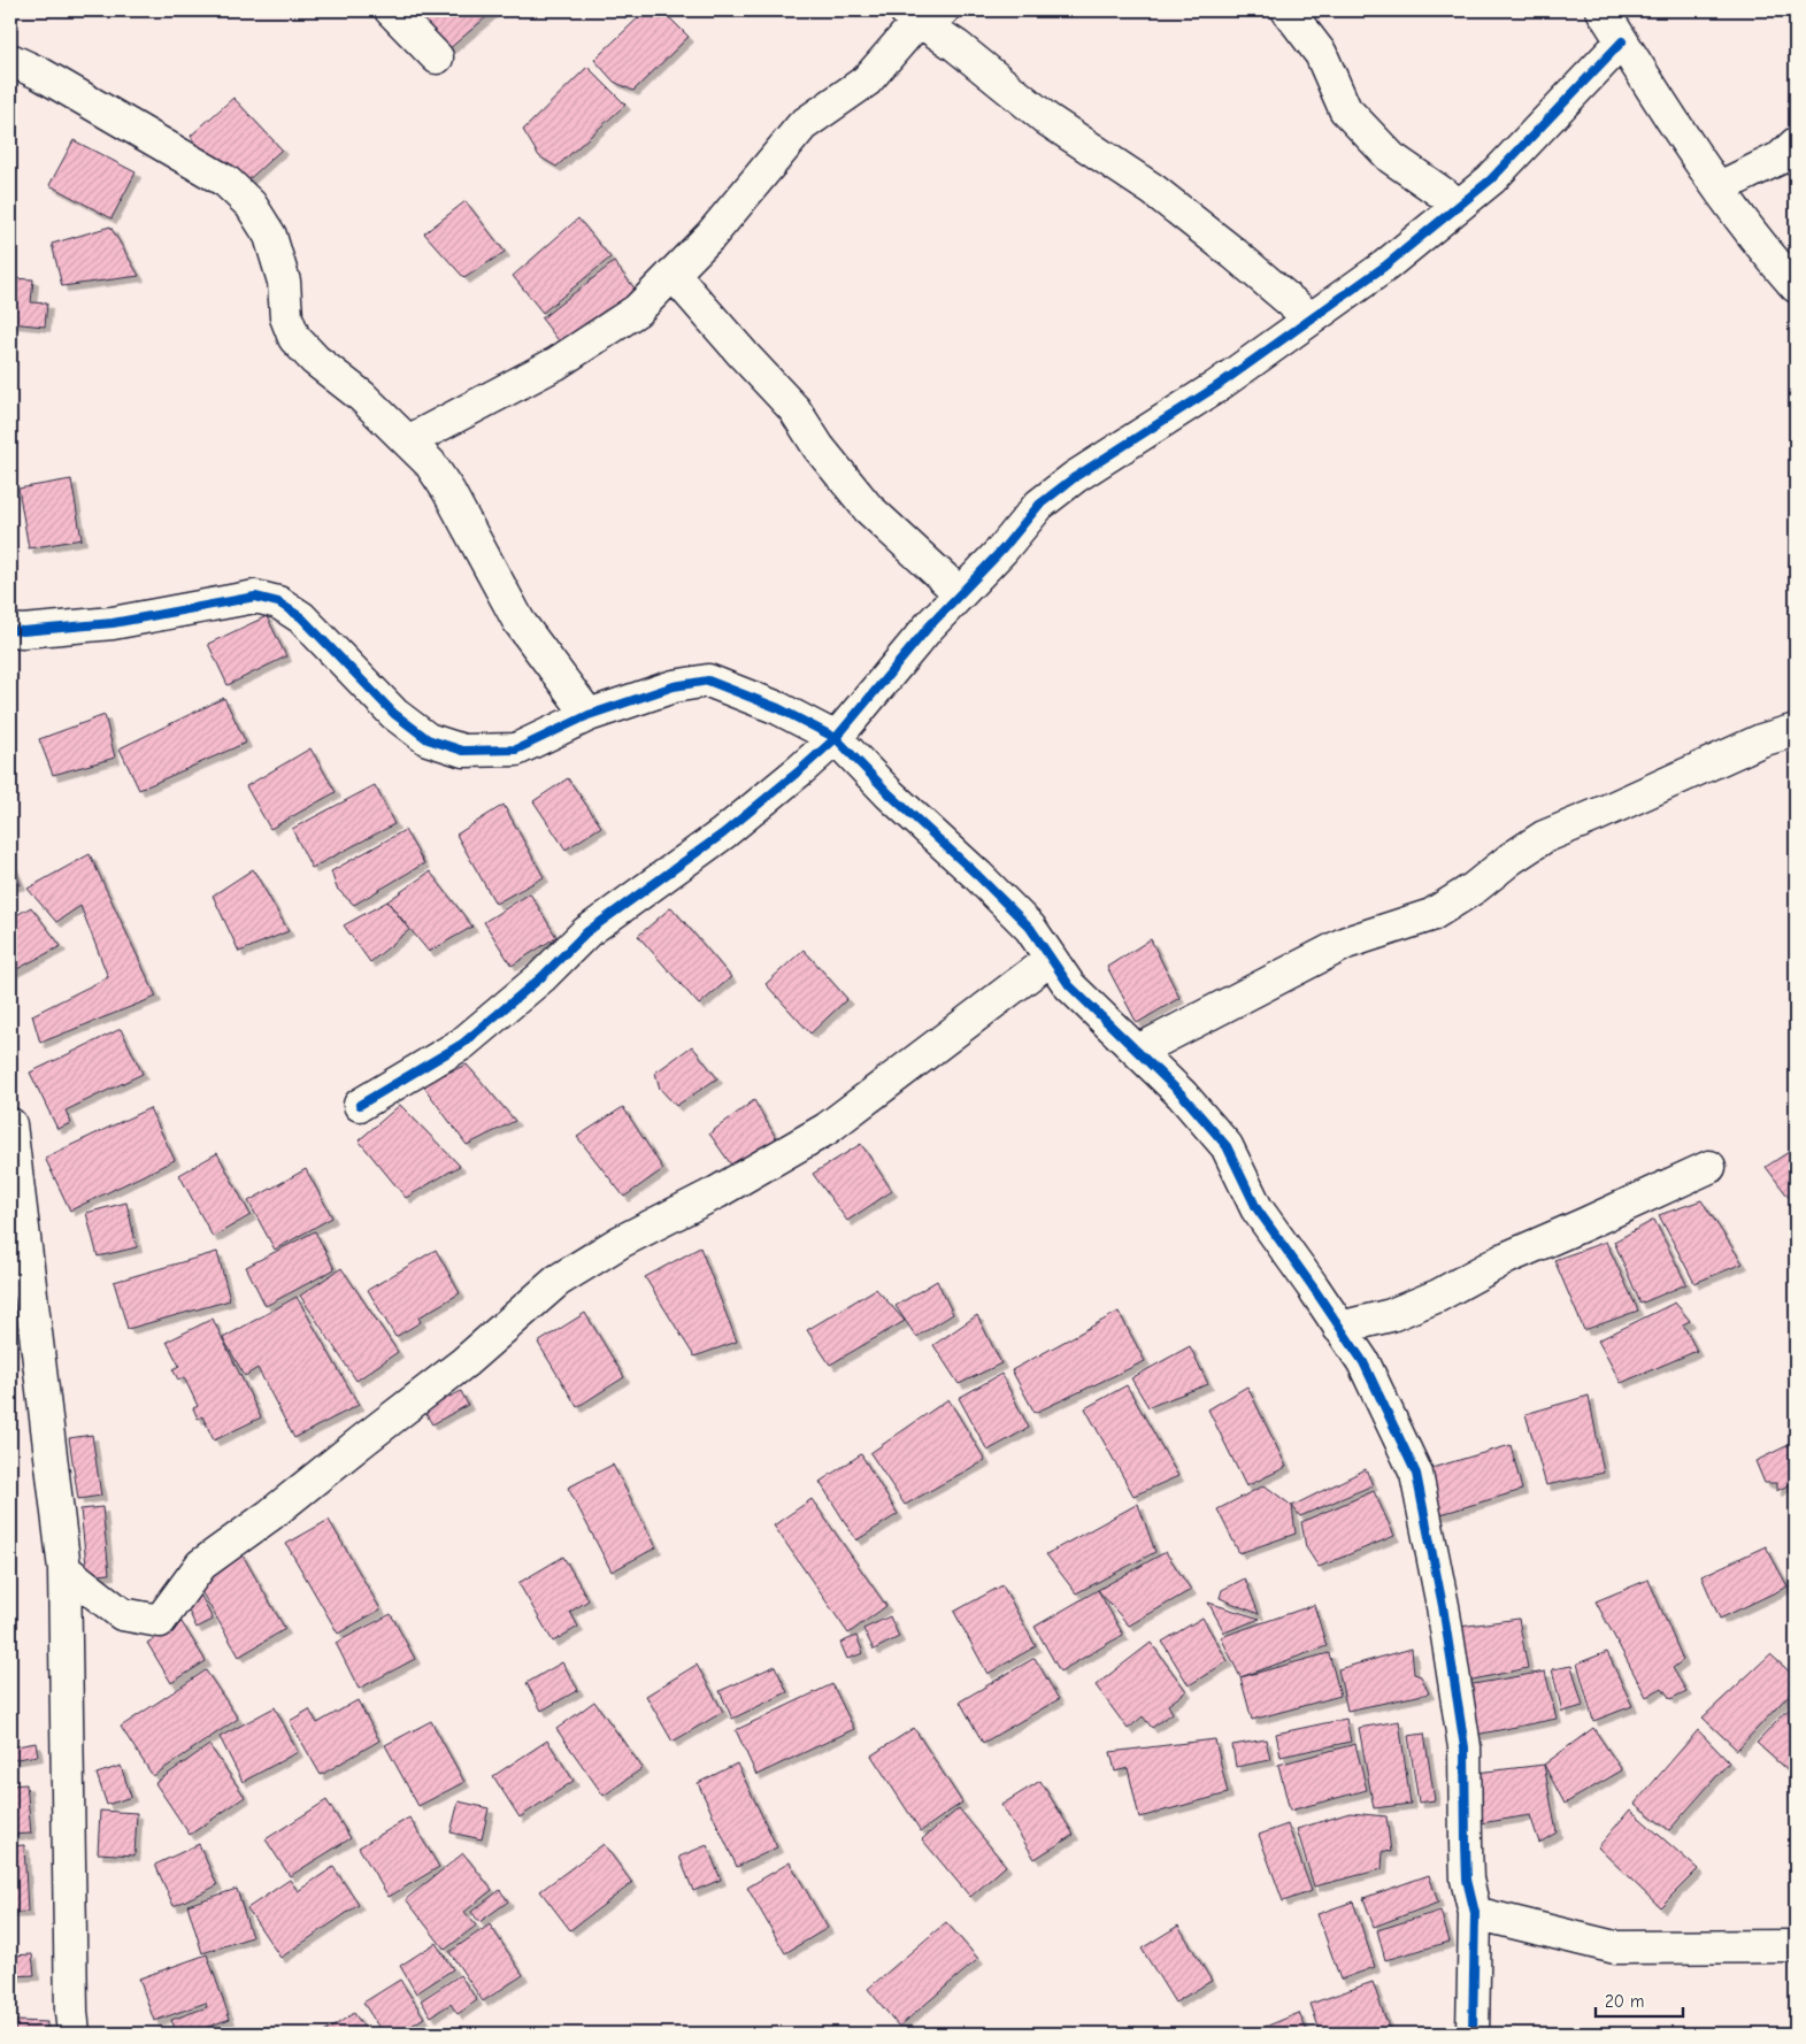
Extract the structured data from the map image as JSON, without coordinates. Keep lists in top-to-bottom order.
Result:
{
  "scale_bar": "20 m"
}
